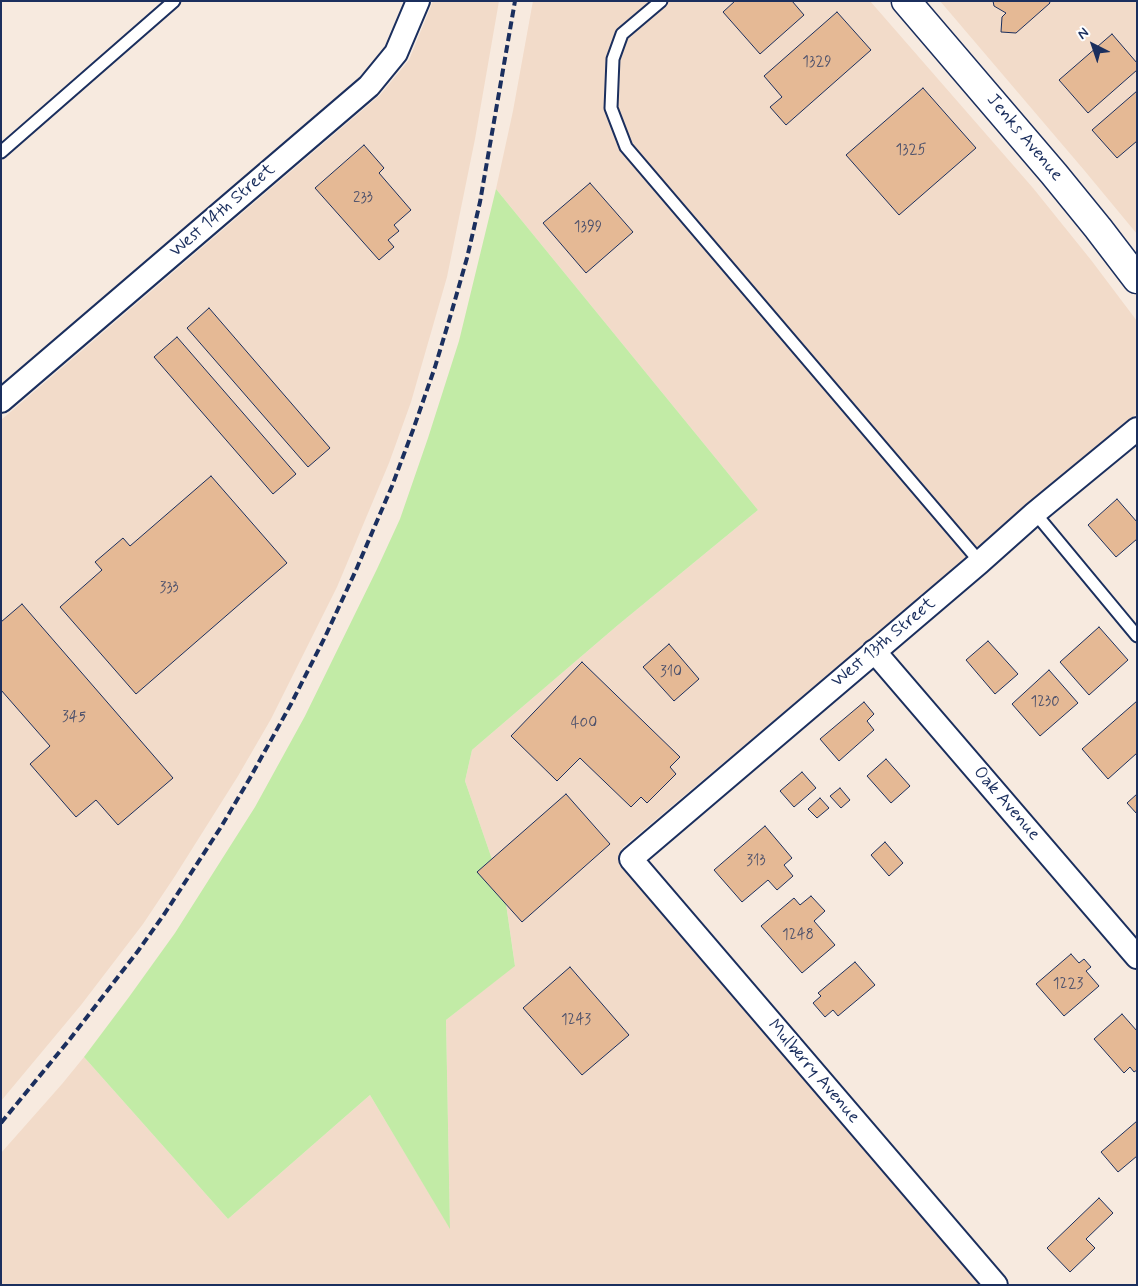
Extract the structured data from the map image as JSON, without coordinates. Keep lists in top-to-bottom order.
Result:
{
  "streets": {
    "street": [
      "Jenks Avenue",
      "West 14th Street",
      "West 13th Street",
      "Oak Avenue",
      "Mulberry Avenue"
    ]
  },
  "crossings": [
    ["West 13th Street", "Oak Avenue"],
    ["West 13th Street", "Mulberry Avenue"]
  ],
  "house_numbers": [
    "1329",
    "1325",
    "233",
    "1399",
    "333",
    "310",
    "1230",
    "345",
    "400",
    "313",
    "1248",
    "1223",
    "1243"
  ],
  "north": "top left"
}
